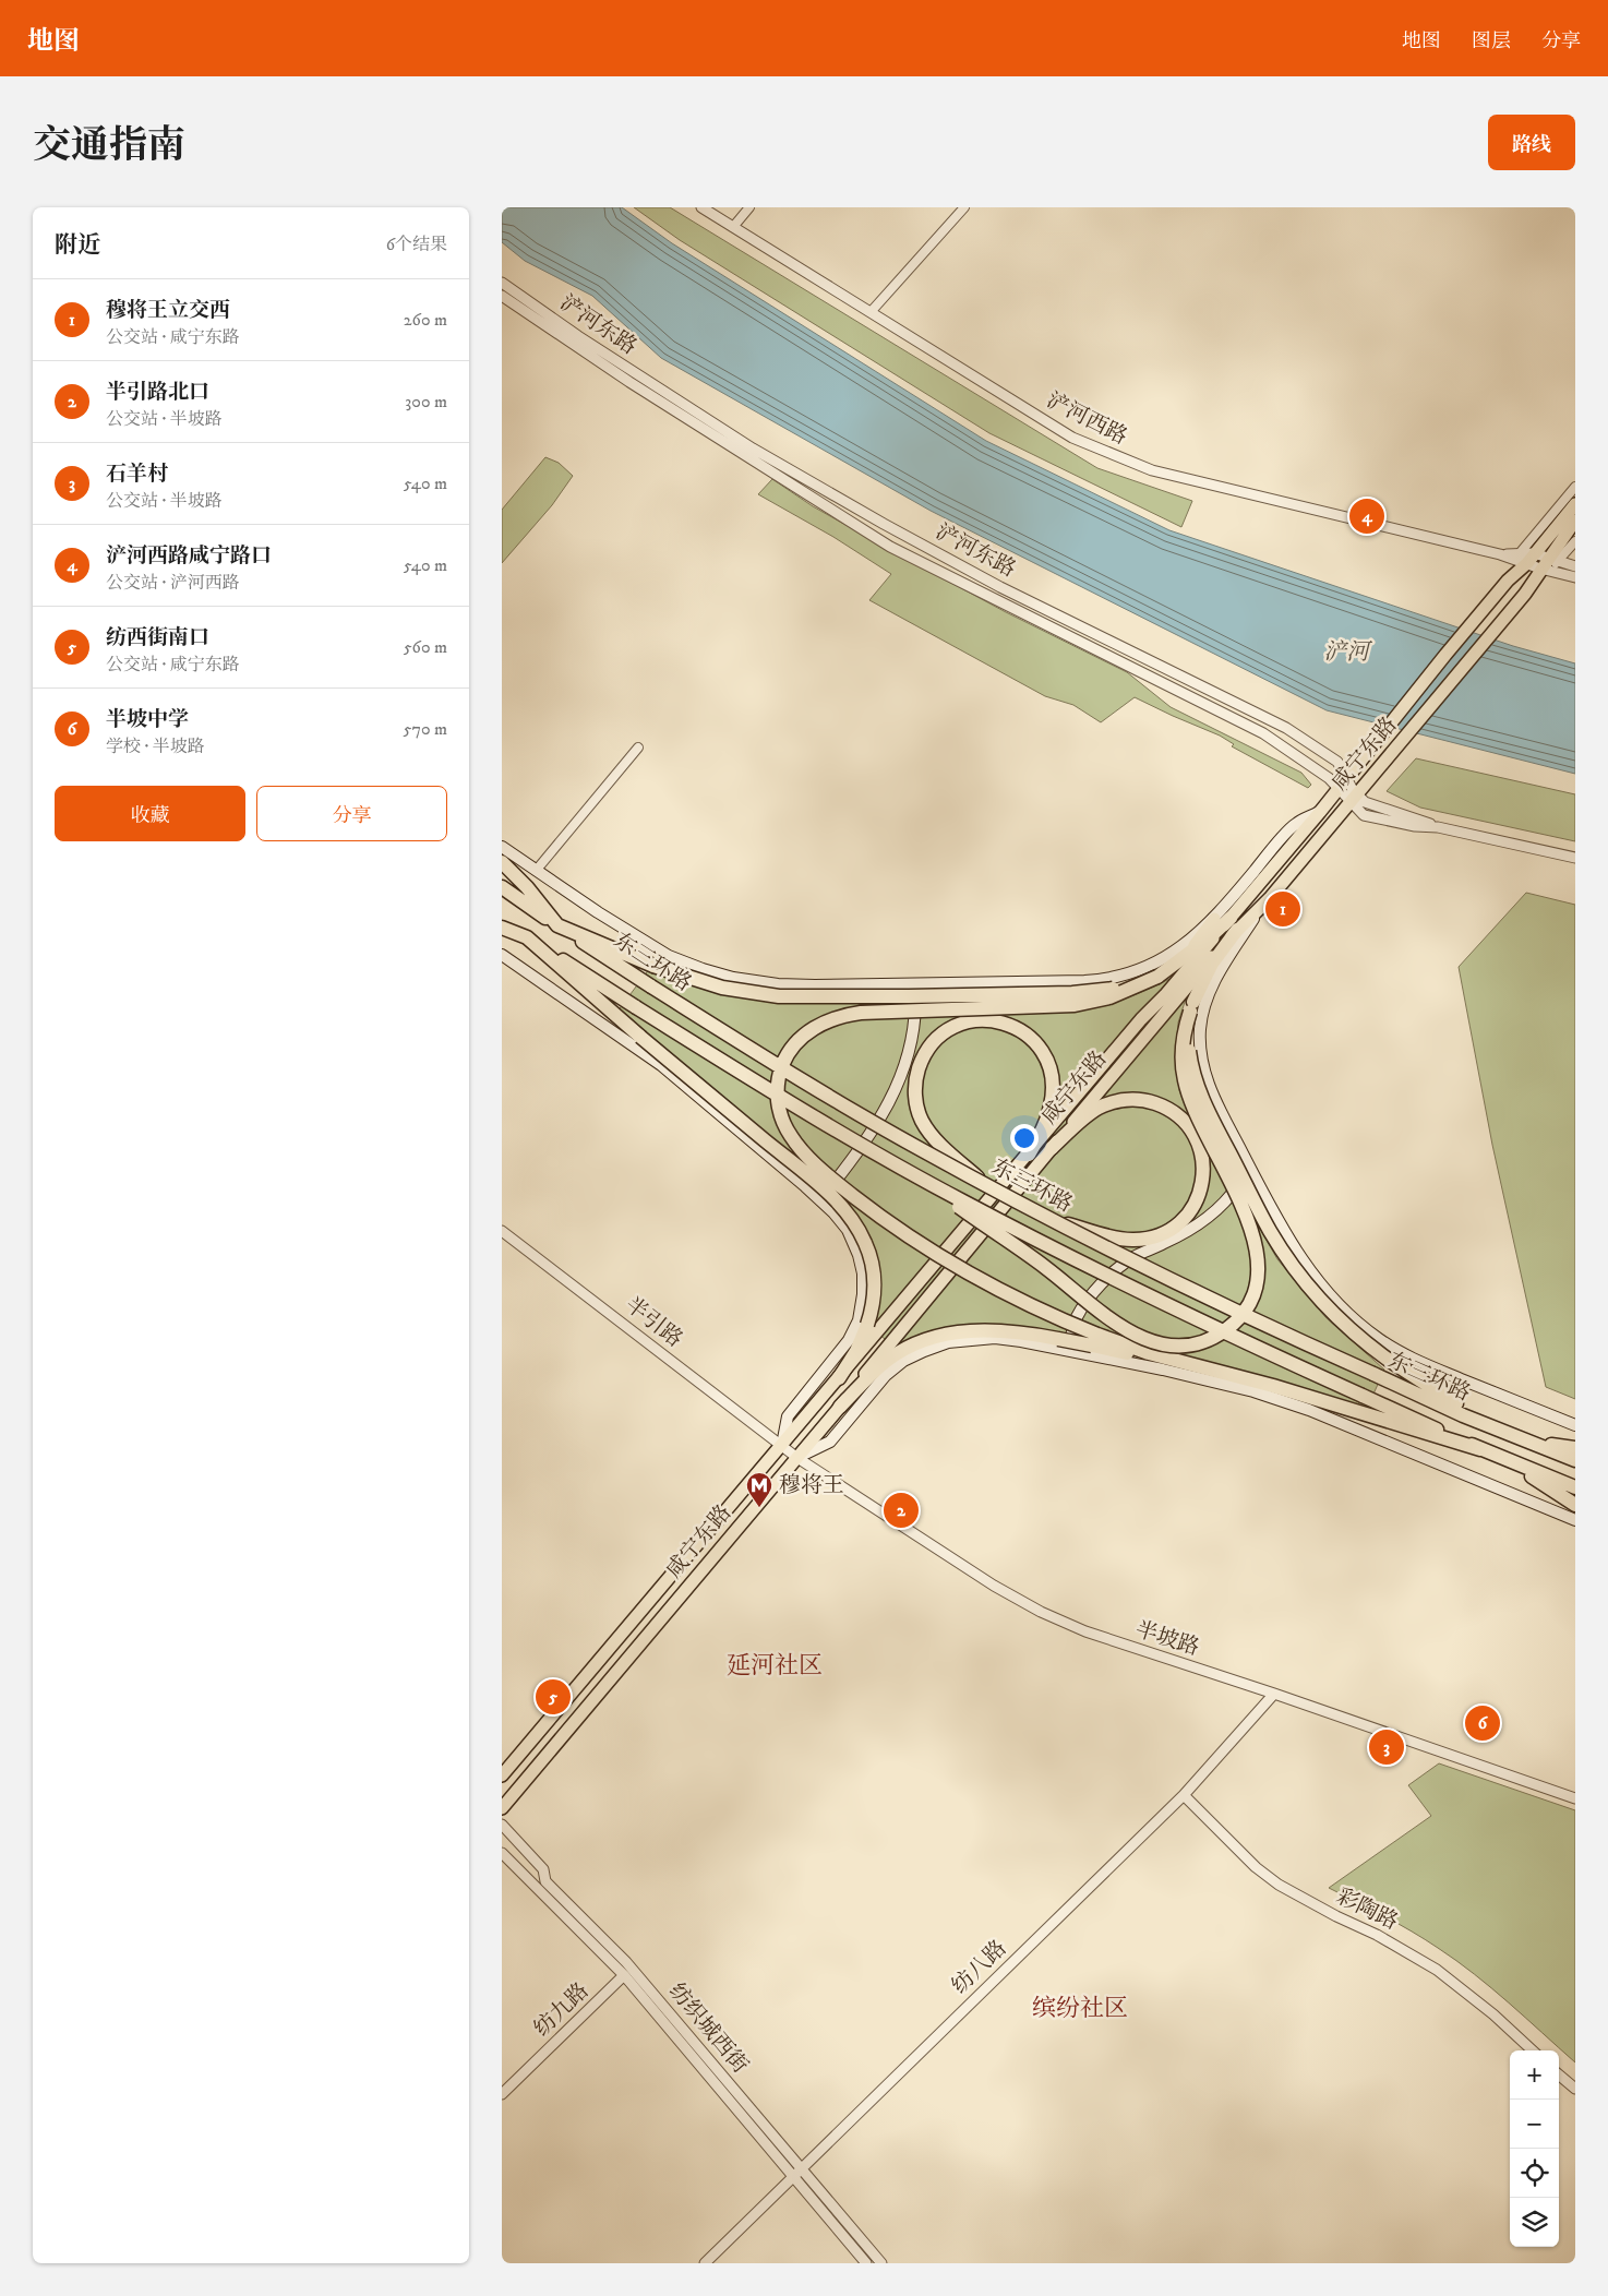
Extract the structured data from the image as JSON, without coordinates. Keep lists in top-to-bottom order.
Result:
{
  "streets": {
    "highway": ["东三环路"],
    "main road": ["咸宁东路"],
    "street": [
      "浐河东路",
      "浐河西路",
      "半引路",
      "半坡路",
      "彩陶路",
      "纺八路",
      "纺九路",
      "纺织城西街"
    ]
  },
  "crossings": [
    ["浐河东路", "咸宁东路"],
    ["浐河西路", "咸宁东路"],
    ["咸宁东路", "半引路"],
    ["咸宁东路", "半坡路"],
    ["半引路", "半坡路"],
    ["半坡路", "纺八路"],
    ["彩陶路", "纺八路"],
    ["纺八路", "纺织城西街"],
    ["纺九路", "纺织城西街"]
  ],
  "districts": ["延河社区", "缤纷社区"],
  "water": ["浐河"],
  "places": {
    "metro station": ["穆将王"]
  },
  "page": {
    "header": "地图",
    "nav": ["地图", "图层", "分享"],
    "title": "交通指南",
    "buttons": [
      "路线",
      ["收藏", "分享"]
    ],
    "heading": ["附近", "6个结果"],
    "list": [
      {
        "mark": "1",
        "name": "穆将王立交西",
        "note": "公交站 · 咸宁东路",
        "value": "260 m"
      },
      {
        "mark": "2",
        "name": "半引路北口",
        "note": "公交站 · 半坡路",
        "value": "300 m"
      },
      {
        "mark": "3",
        "name": "石羊村",
        "note": "公交站 · 半坡路",
        "value": "540 m"
      },
      {
        "mark": "4",
        "name": "浐河西路咸宁路口",
        "note": "公交站 · 浐河西路",
        "value": "540 m"
      },
      {
        "mark": "5",
        "name": "纺西街南口",
        "note": "公交站 · 咸宁东路",
        "value": "560 m"
      },
      {
        "mark": "6",
        "name": "半坡中学",
        "note": "学校 · 半坡路",
        "value": "570 m"
      }
    ],
    "pins": [
      "4",
      "1",
      "2",
      "5",
      "6",
      "3"
    ],
    "map_buttons": ["+", "−"]
  }
}
